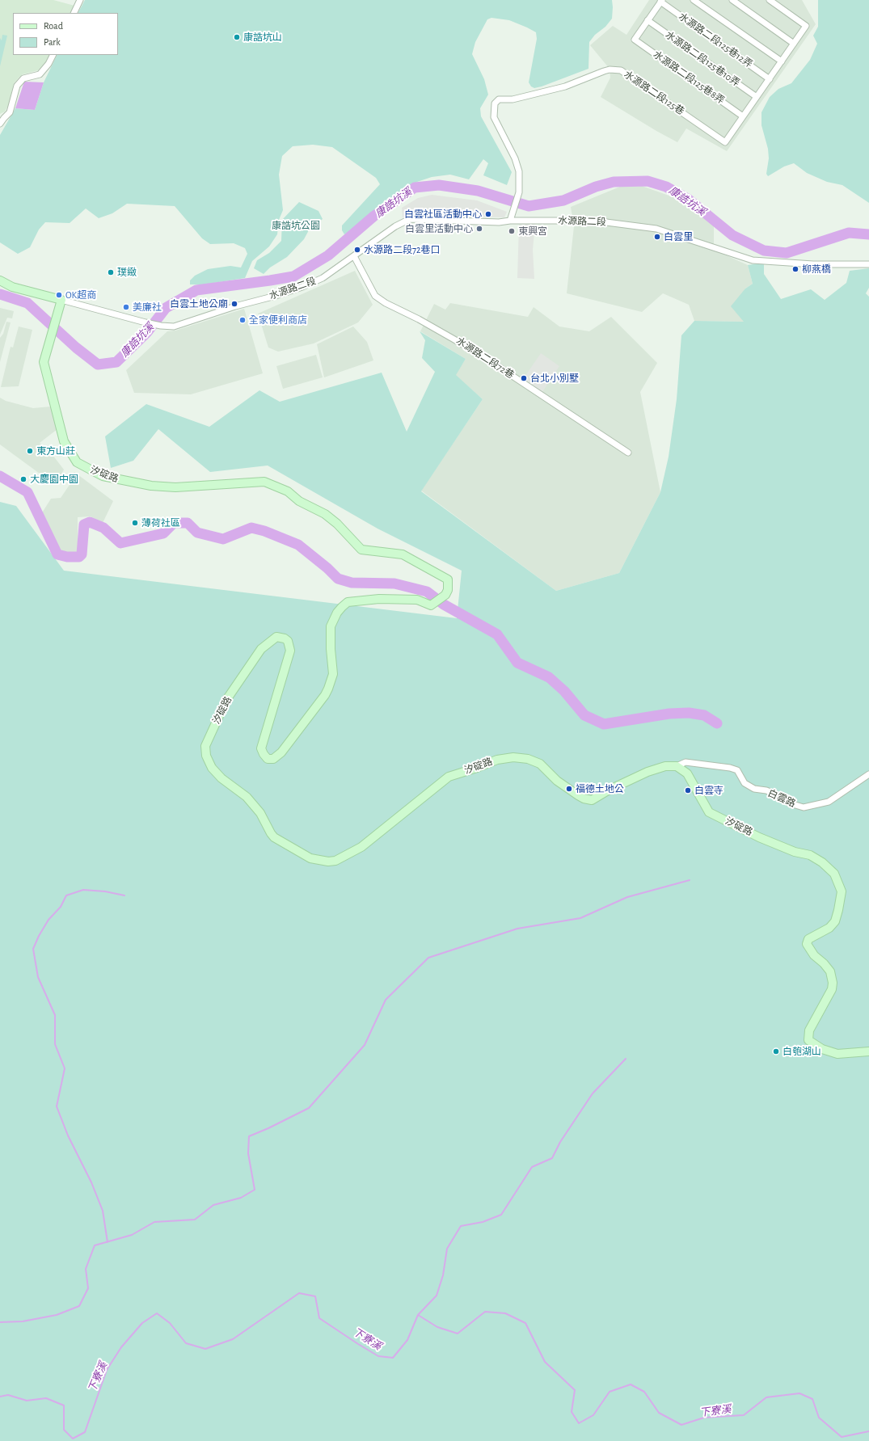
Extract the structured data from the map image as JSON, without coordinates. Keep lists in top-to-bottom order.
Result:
{
  "streets": {
    "street": [
      "水源路二段125巷12弄",
      "水源路二段125巷10弄",
      "水源路二段125巷8弄",
      "水源路二段125巷",
      "水源路二段",
      "水源路二段72巷",
      "汐碇路",
      "白雲路"
    ]
  },
  "crossings": [
    ["水源路二段125巷12弄", "水源路二段125巷"],
    ["水源路二段125巷10弄", "水源路二段125巷8弄"],
    ["水源路二段125巷10弄", "水源路二段125巷"],
    ["水源路二段125巷8弄", "水源路二段125巷"],
    ["水源路二段125巷", "水源路二段"],
    ["水源路二段", "水源路二段72巷"],
    ["水源路二段", "汐碇路"],
    ["汐碇路", "白雲路"]
  ],
  "water": ["康誥坑溪", "下寮溪"],
  "parks": ["康誥坑公園"],
  "places": [
    "康誥坑山",
    "白雲社區活動中心",
    "白雲里活動中心",
    "東興宮",
    "白雲里",
    "水源路二段72巷口",
    "柳燕橋",
    "璞緻",
    "OK超商",
    "白雲土地公廟",
    "美廉社",
    "全家便利商店",
    "台北小別墅",
    "東方山莊",
    "大慶園中園",
    "薄荷社區",
    "福德土地公",
    "白雲寺",
    "白匏湖山"
  ],
  "legend": ["Road", "Park"]
}
